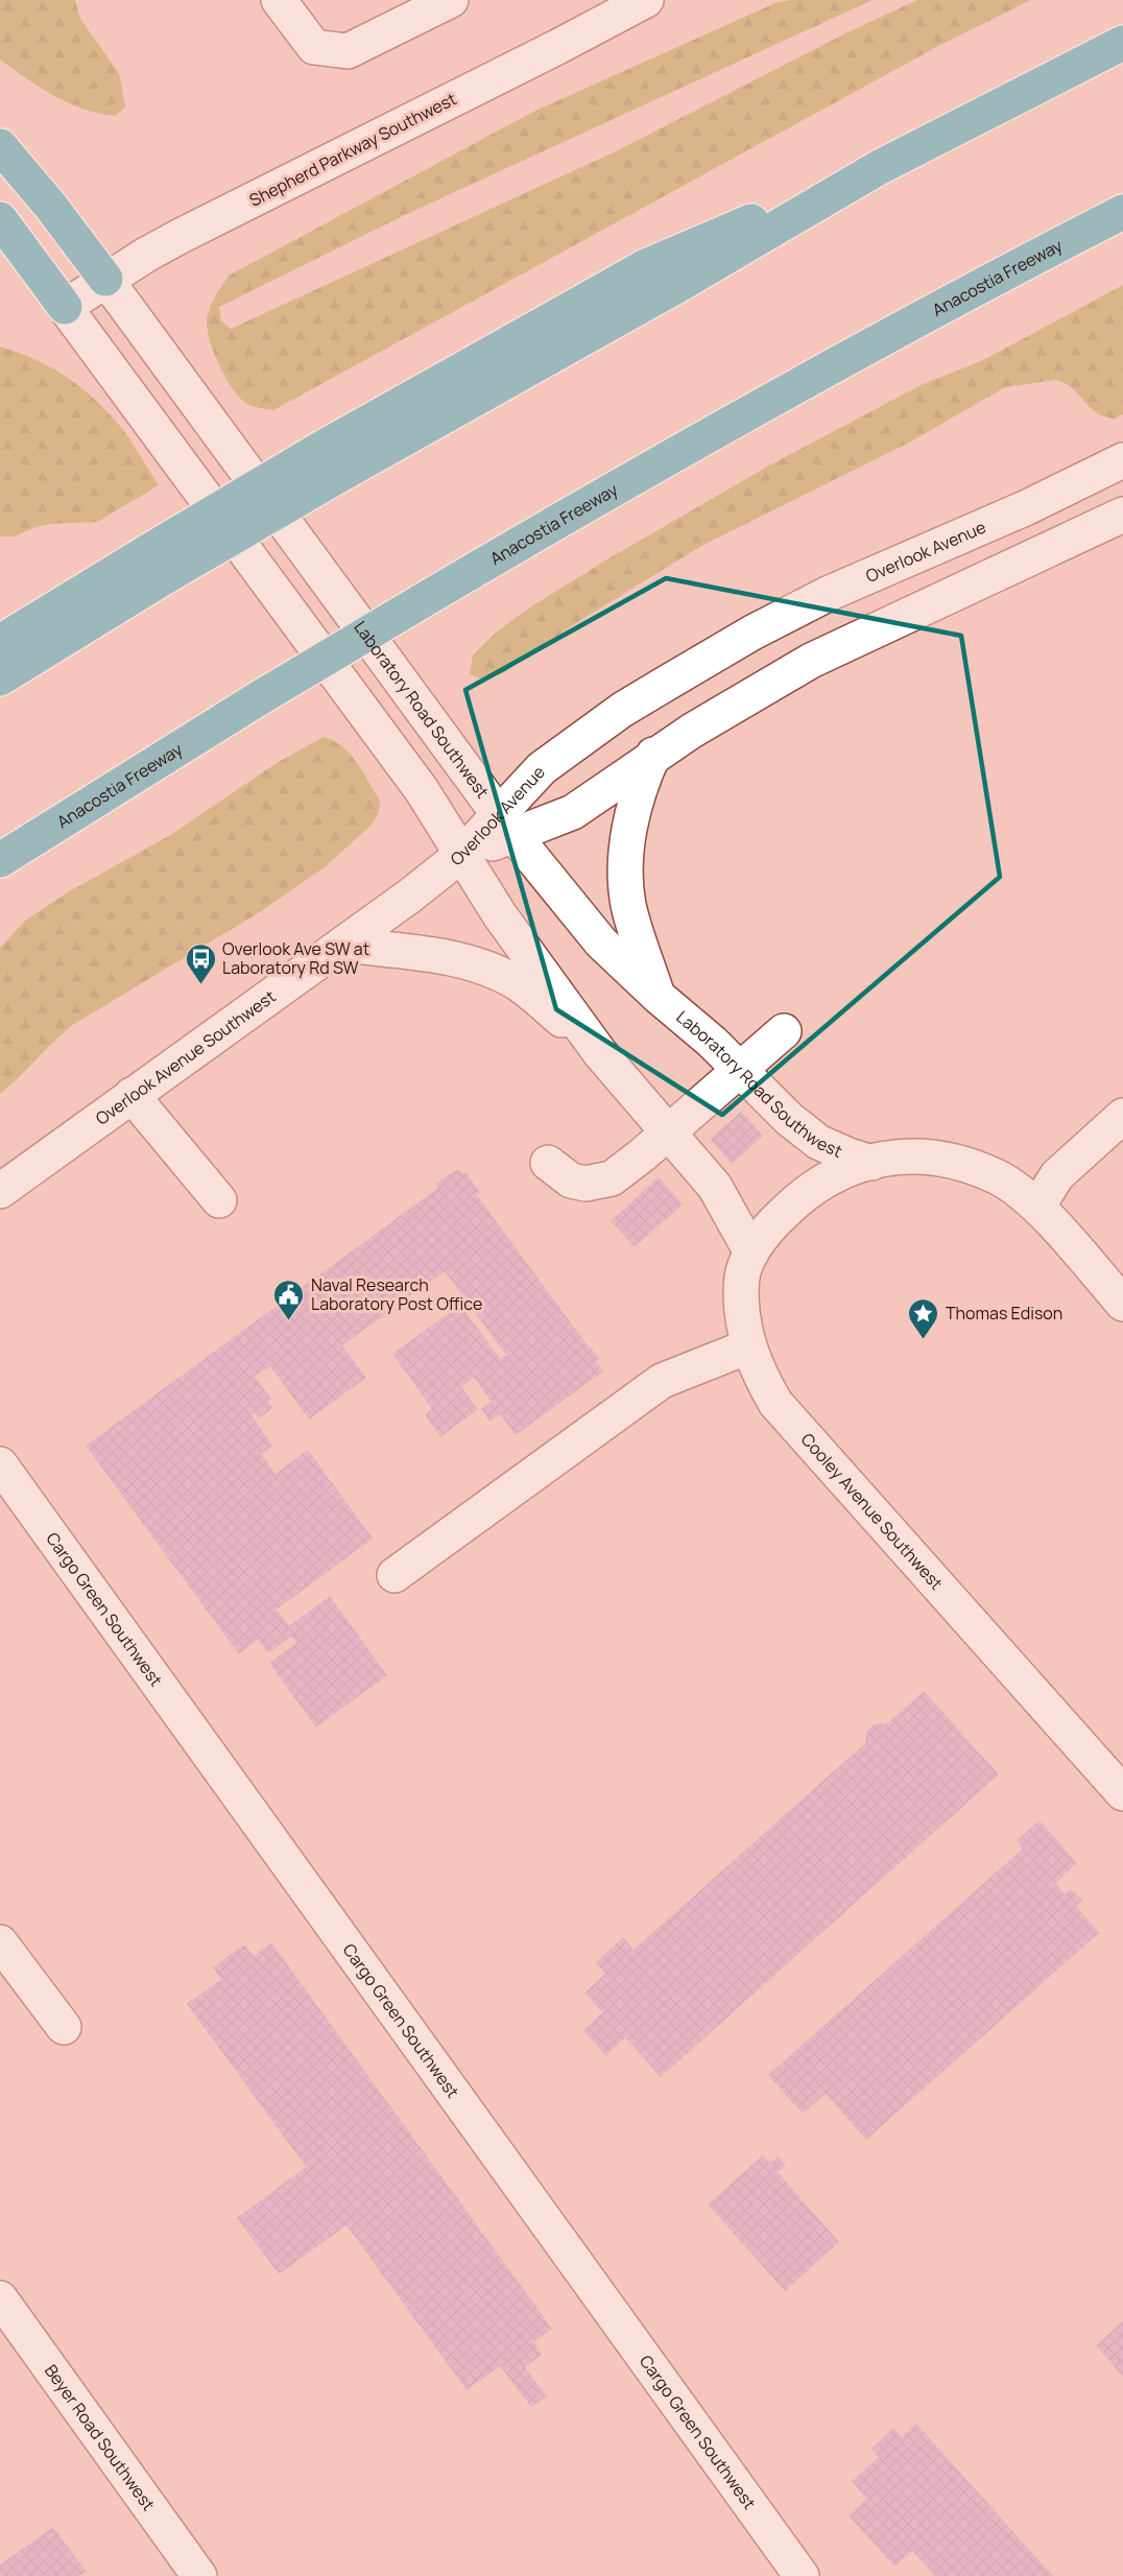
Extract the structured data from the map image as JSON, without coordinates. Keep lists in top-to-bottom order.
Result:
{
  "streets": {
    "highway": ["Anacostia Freeway"],
    "street": [
      "Shepherd Parkway Southwest",
      "Overlook Avenue",
      "Laboratory Road Southwest",
      "Overlook Avenue Southwest",
      "Cooley Avenue Southwest",
      "Cargo Green Southwest",
      "Beyer Road Southwest"
    ]
  },
  "crossings": [
    ["Shepherd Parkway Southwest", "Laboratory Road Southwest"],
    ["Overlook Avenue", "Laboratory Road Southwest"],
    ["Overlook Avenue", "Overlook Avenue Southwest"],
    ["Laboratory Road Southwest", "Cooley Avenue Southwest"]
  ],
  "places": {
    "bus stop": ["Overlook Ave SW at Laboratory Rd SW"],
    "public building": ["Naval Research Laboratory Post Office"],
    "place": ["Thomas Edison"]
  }
}
